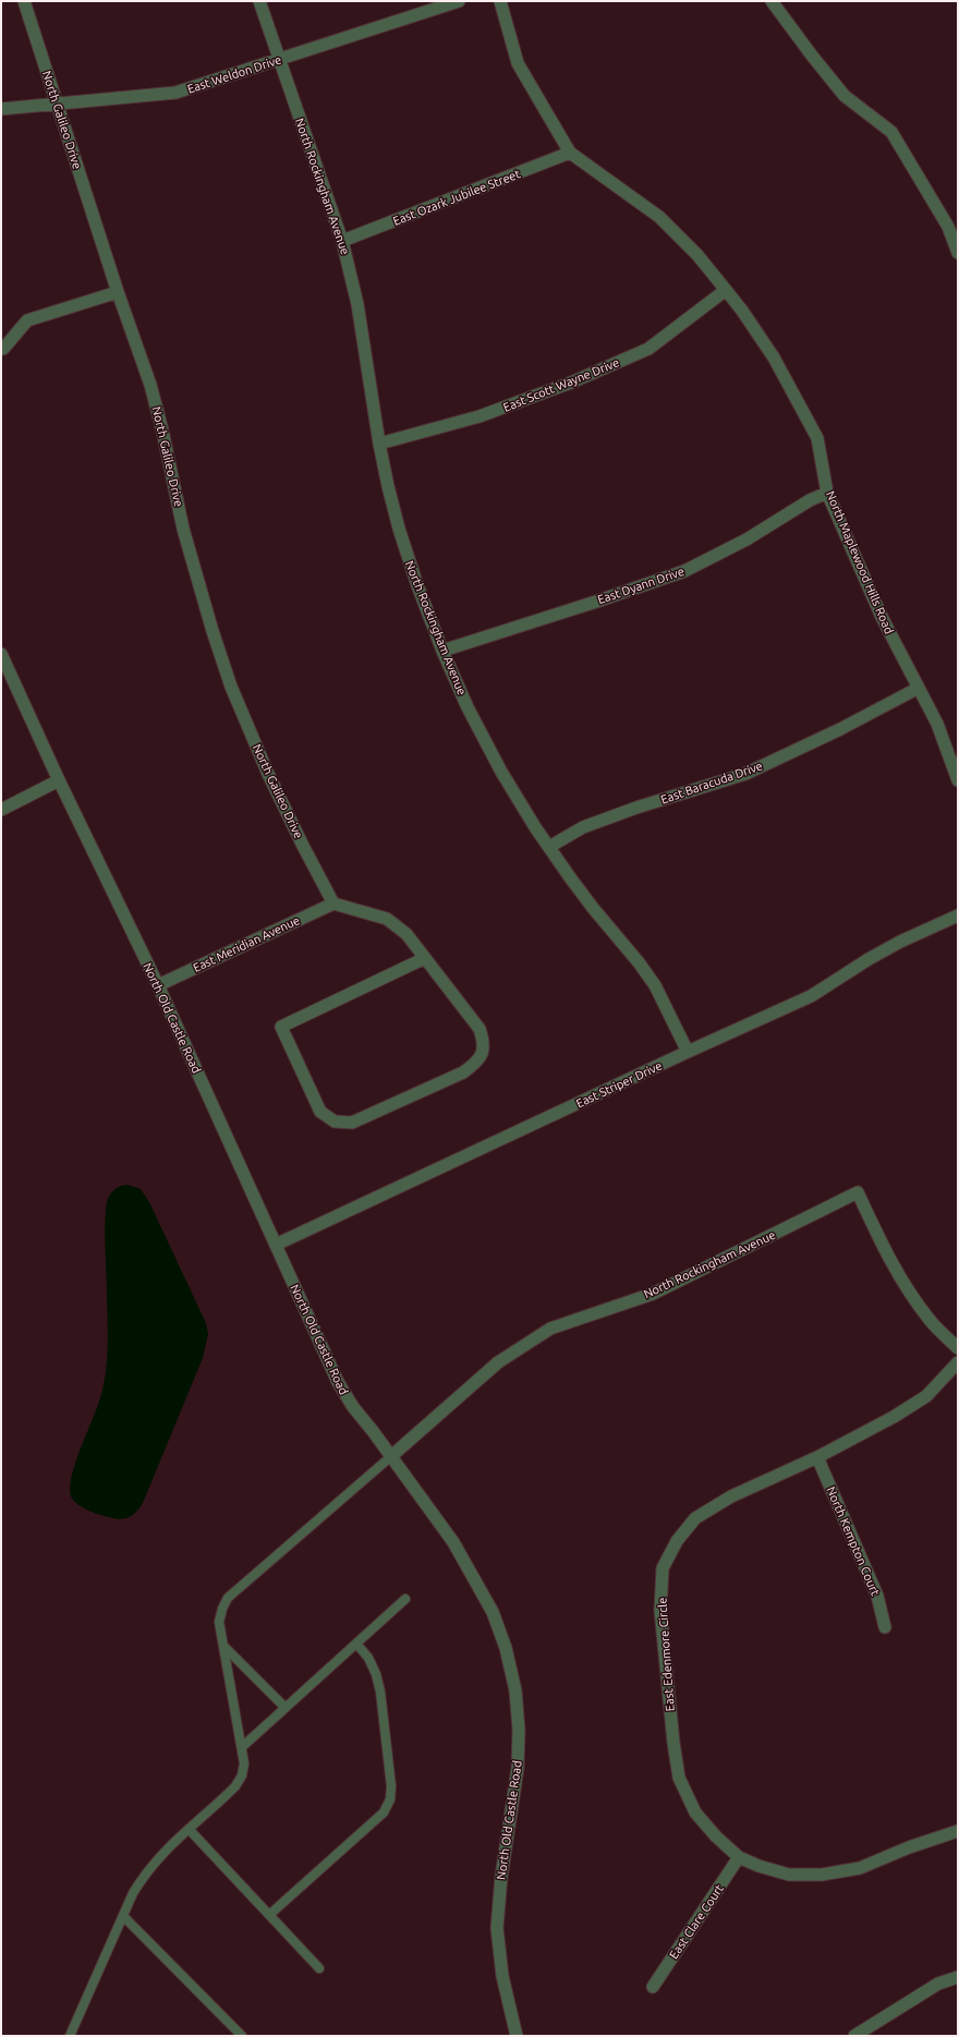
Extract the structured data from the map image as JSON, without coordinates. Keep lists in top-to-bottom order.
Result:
{
  "streets": {
    "street": [
      "East Weldon Drive",
      "North Galileo Drive",
      "North Rockingham Avenue",
      "East Ozark Jubilee Street",
      "East Scott Wayne Drive",
      "North Maplewood Hills Road",
      "East Dyann Drive",
      "East Baracuda Drive",
      "East Meridian Avenue",
      "North Old Castle Road",
      "East Striper Drive",
      "North Kempton Court",
      "East Edenmore Circle",
      "East Clare Court"
    ]
  },
  "crossings": [
    ["East Weldon Drive", "North Galileo Drive"],
    ["East Weldon Drive", "North Rockingham Avenue"],
    ["North Galileo Drive", "East Meridian Avenue"],
    ["North Rockingham Avenue", "East Ozark Jubilee Street"],
    ["North Rockingham Avenue", "East Scott Wayne Drive"],
    ["North Rockingham Avenue", "East Dyann Drive"],
    ["North Rockingham Avenue", "East Baracuda Drive"],
    ["North Rockingham Avenue", "North Old Castle Road"],
    ["North Rockingham Avenue", "East Striper Drive"],
    ["East Ozark Jubilee Street", "North Maplewood Hills Road"],
    ["East Scott Wayne Drive", "North Maplewood Hills Road"],
    ["North Maplewood Hills Road", "East Dyann Drive"],
    ["North Maplewood Hills Road", "East Baracuda Drive"],
    ["East Meridian Avenue", "North Old Castle Road"],
    ["North Old Castle Road", "East Striper Drive"],
    ["North Kempton Court", "East Edenmore Circle"],
    ["East Edenmore Circle", "East Clare Court"]
  ]
}
